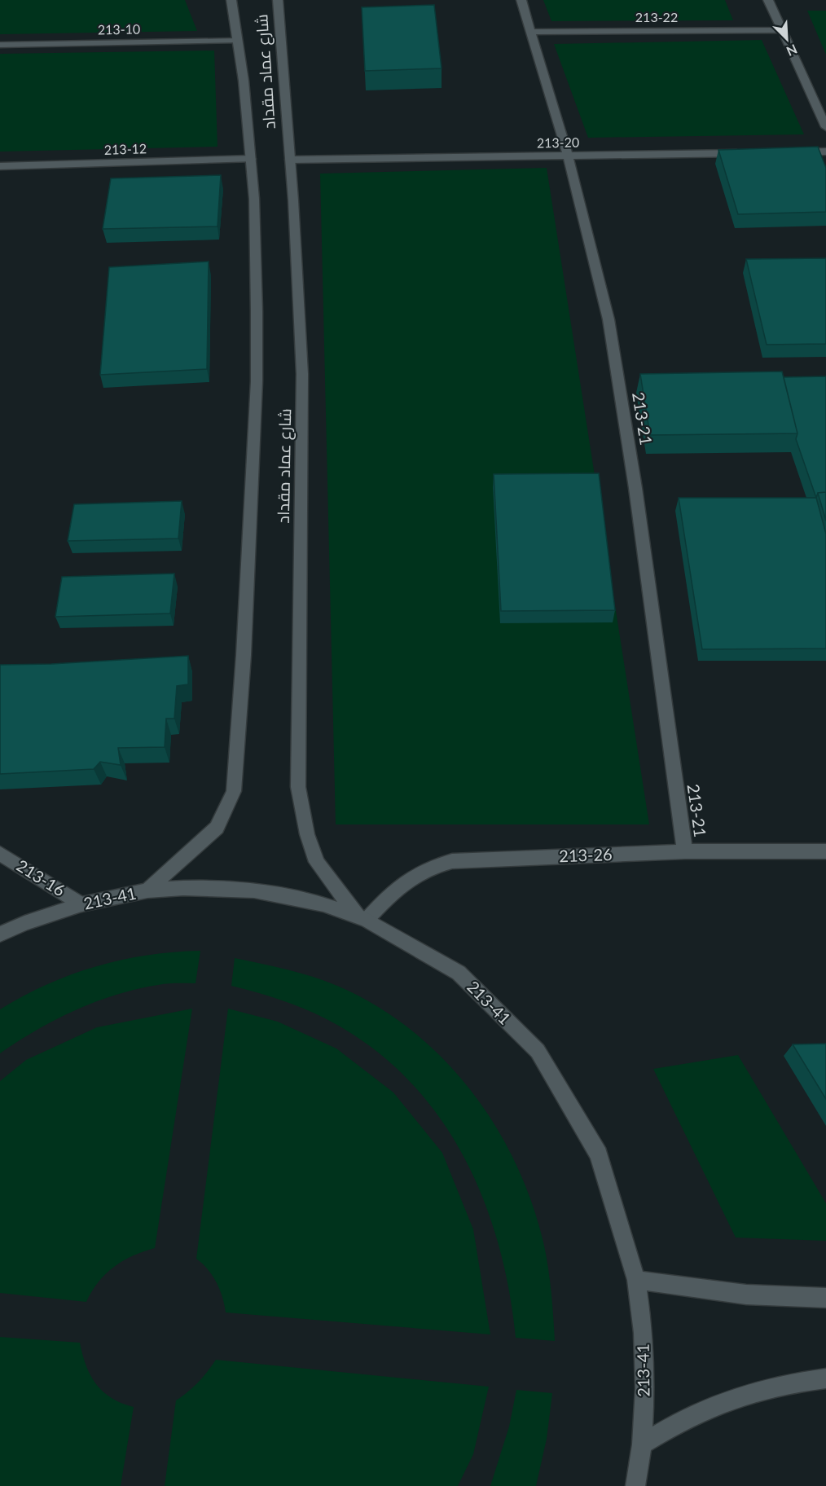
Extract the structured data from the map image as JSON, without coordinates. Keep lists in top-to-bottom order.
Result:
{
  "streets": {
    "street": [
      "213-22",
      "213-10",
      "شارع عماد مقداد",
      "213-20",
      "213-12",
      "213-21",
      "213-26",
      "213-16",
      "213-41"
    ]
  },
  "crossings": [
    ["213-22", "213-21"],
    ["213-10", "شارع عماد مقداد"],
    ["شارع عماد مقداد", "213-20"],
    ["شارع عماد مقداد", "213-12"],
    ["شارع عماد مقداد", "213-26"],
    ["شارع عماد مقداد", "213-41"],
    ["213-20", "213-21"],
    ["213-21", "213-26"],
    ["213-26", "213-41"],
    ["213-16", "213-41"]
  ],
  "north": "bottom right"
}
